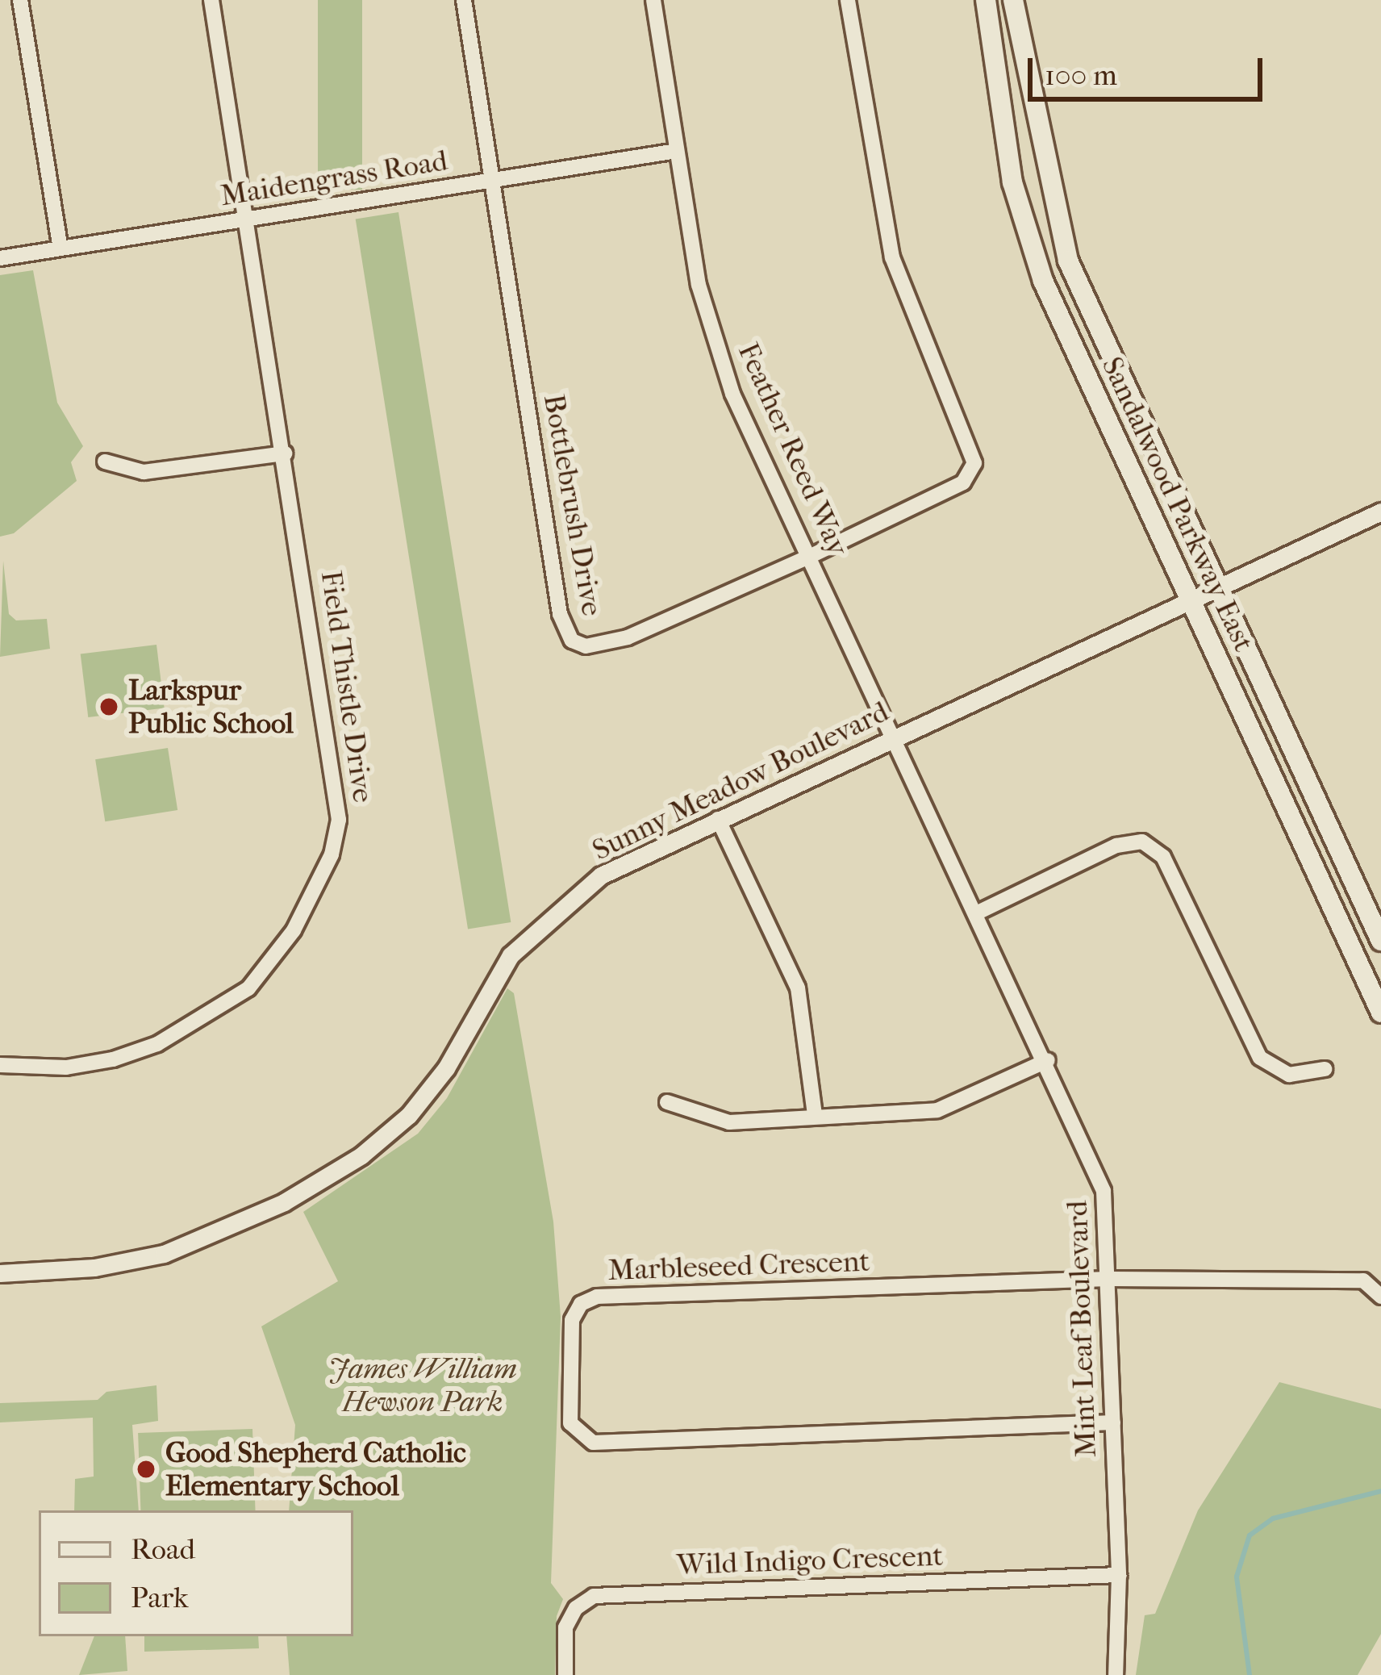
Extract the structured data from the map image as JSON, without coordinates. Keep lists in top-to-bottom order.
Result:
{
  "streets": {
    "main road": ["Sandalwood Parkway East"],
    "street": [
      "Maidengrass Road",
      "Feather Reed Way",
      "Bottlebrush Drive",
      "Field Thistle Drive",
      "Sunny Meadow Boulevard",
      "Marbleseed Crescent",
      "Mint Leaf Boulevard",
      "Wild Indigo Crescent"
    ]
  },
  "crossings": [
    ["Maidengrass Road", "Feather Reed Way"],
    ["Maidengrass Road", "Bottlebrush Drive"],
    ["Maidengrass Road", "Field Thistle Drive"],
    ["Feather Reed Way", "Bottlebrush Drive"],
    ["Feather Reed Way", "Sunny Meadow Boulevard"],
    ["Feather Reed Way", "Mint Leaf Boulevard"],
    ["Sandalwood Parkway East", "Sunny Meadow Boulevard"],
    ["Sunny Meadow Boulevard", "Mint Leaf Boulevard"],
    ["Marbleseed Crescent", "Mint Leaf Boulevard"],
    ["Mint Leaf Boulevard", "Wild Indigo Crescent"]
  ],
  "parks": ["James William Hewson Park"],
  "places": ["Larkspur Public School", "Good Shepherd Catholic Elementary School"],
  "legend": ["Road", "Park"],
  "scale_bar": "100 m"
}
